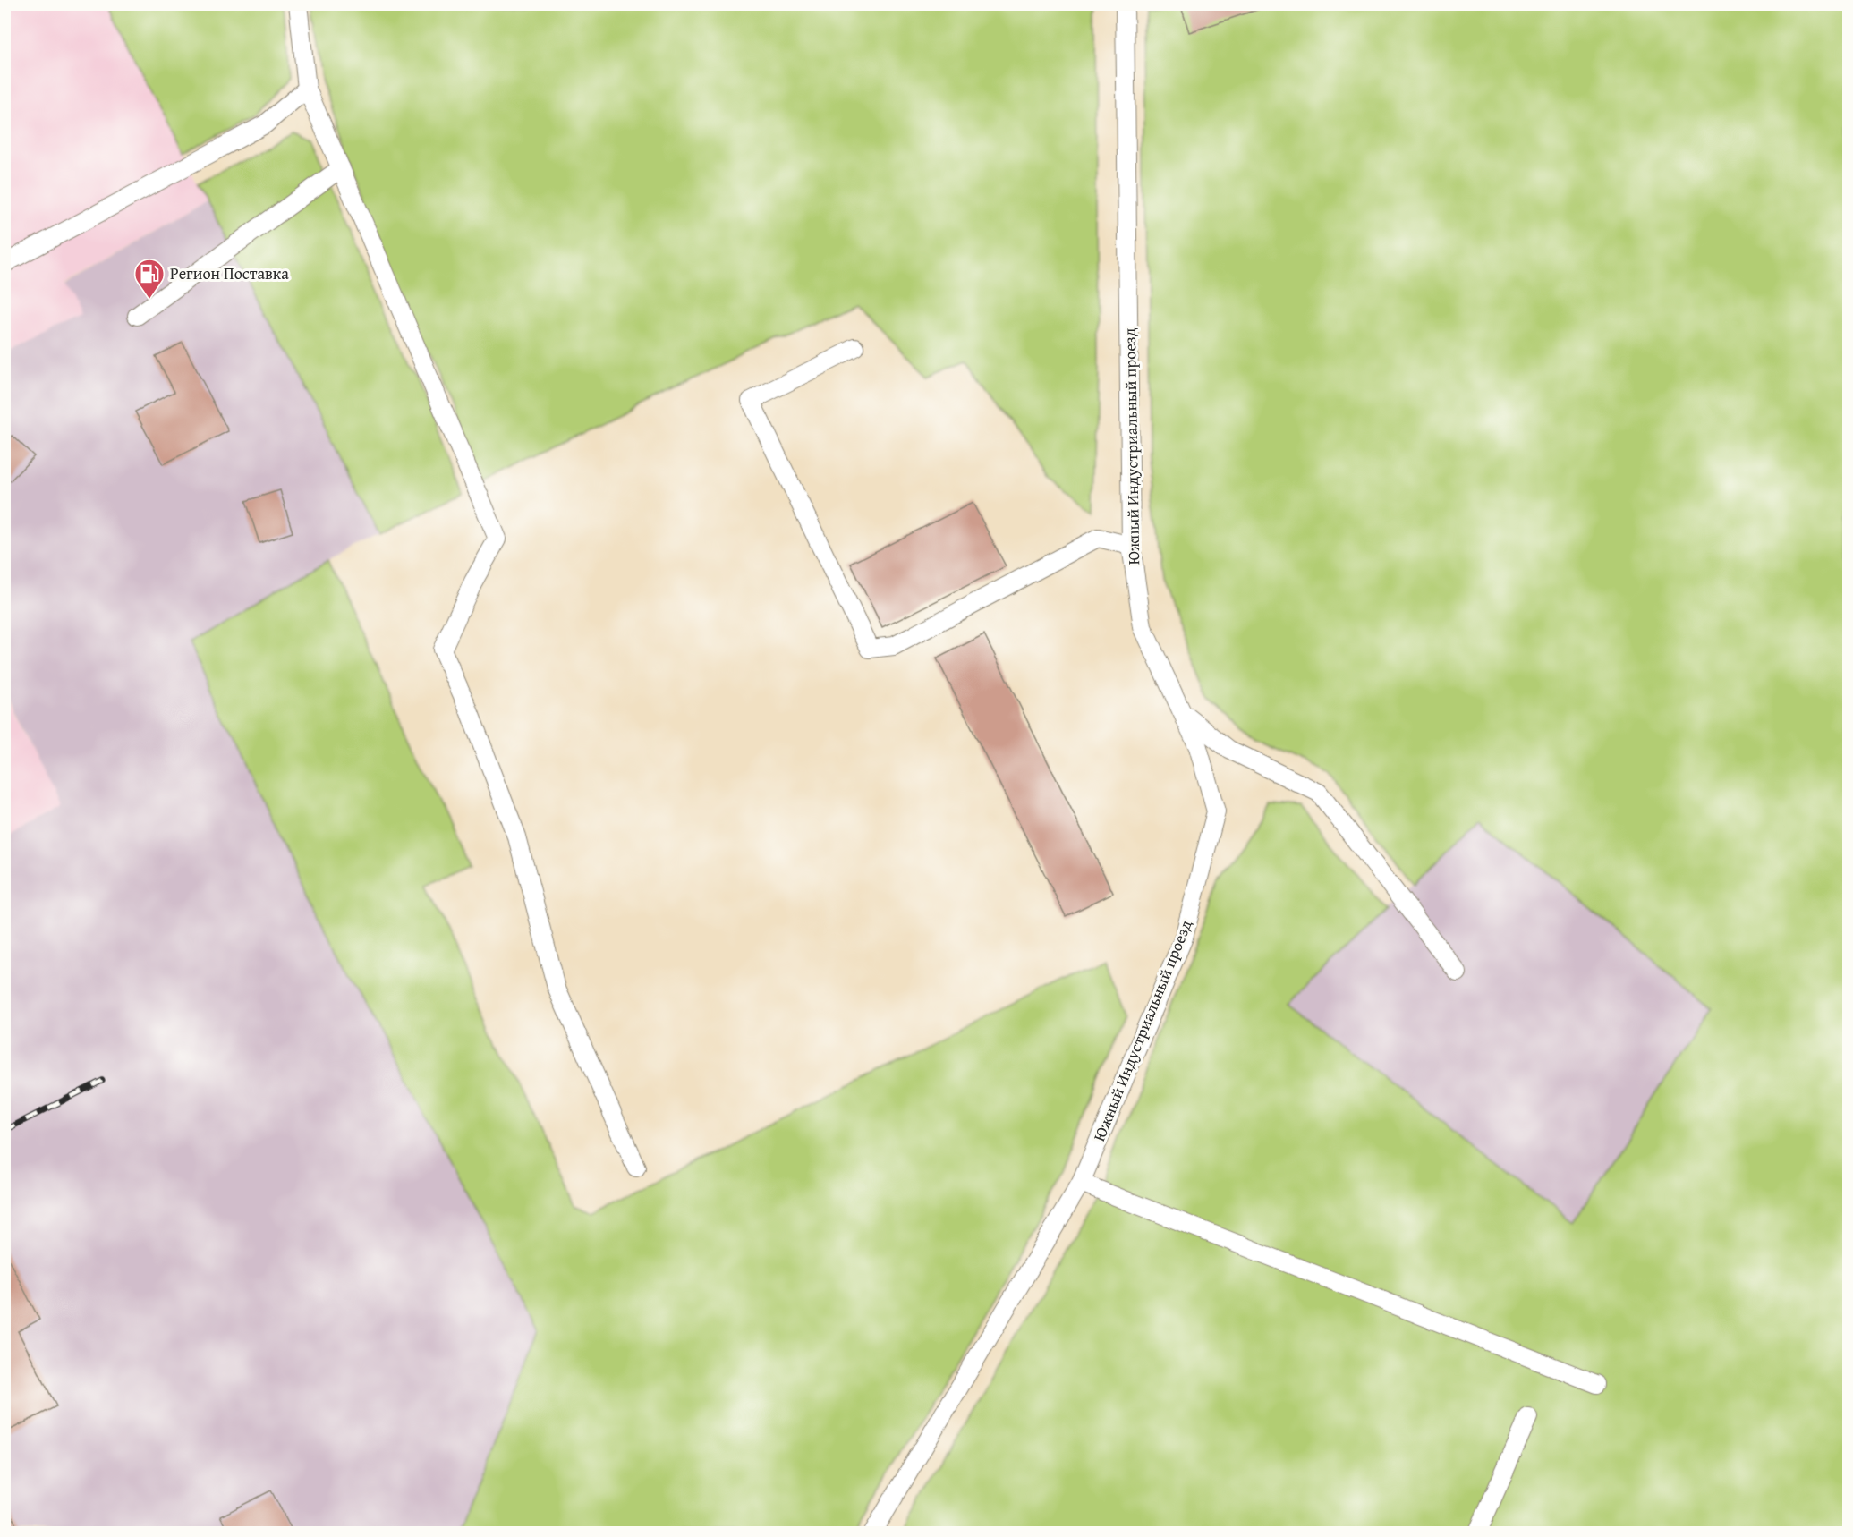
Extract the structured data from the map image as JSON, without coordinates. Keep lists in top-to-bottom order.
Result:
{
  "streets": {
    "lane": ["Южный Индустриальный проезд"]
  },
  "places": {
    "fuel station": ["Регион Поставка"]
  }
}
